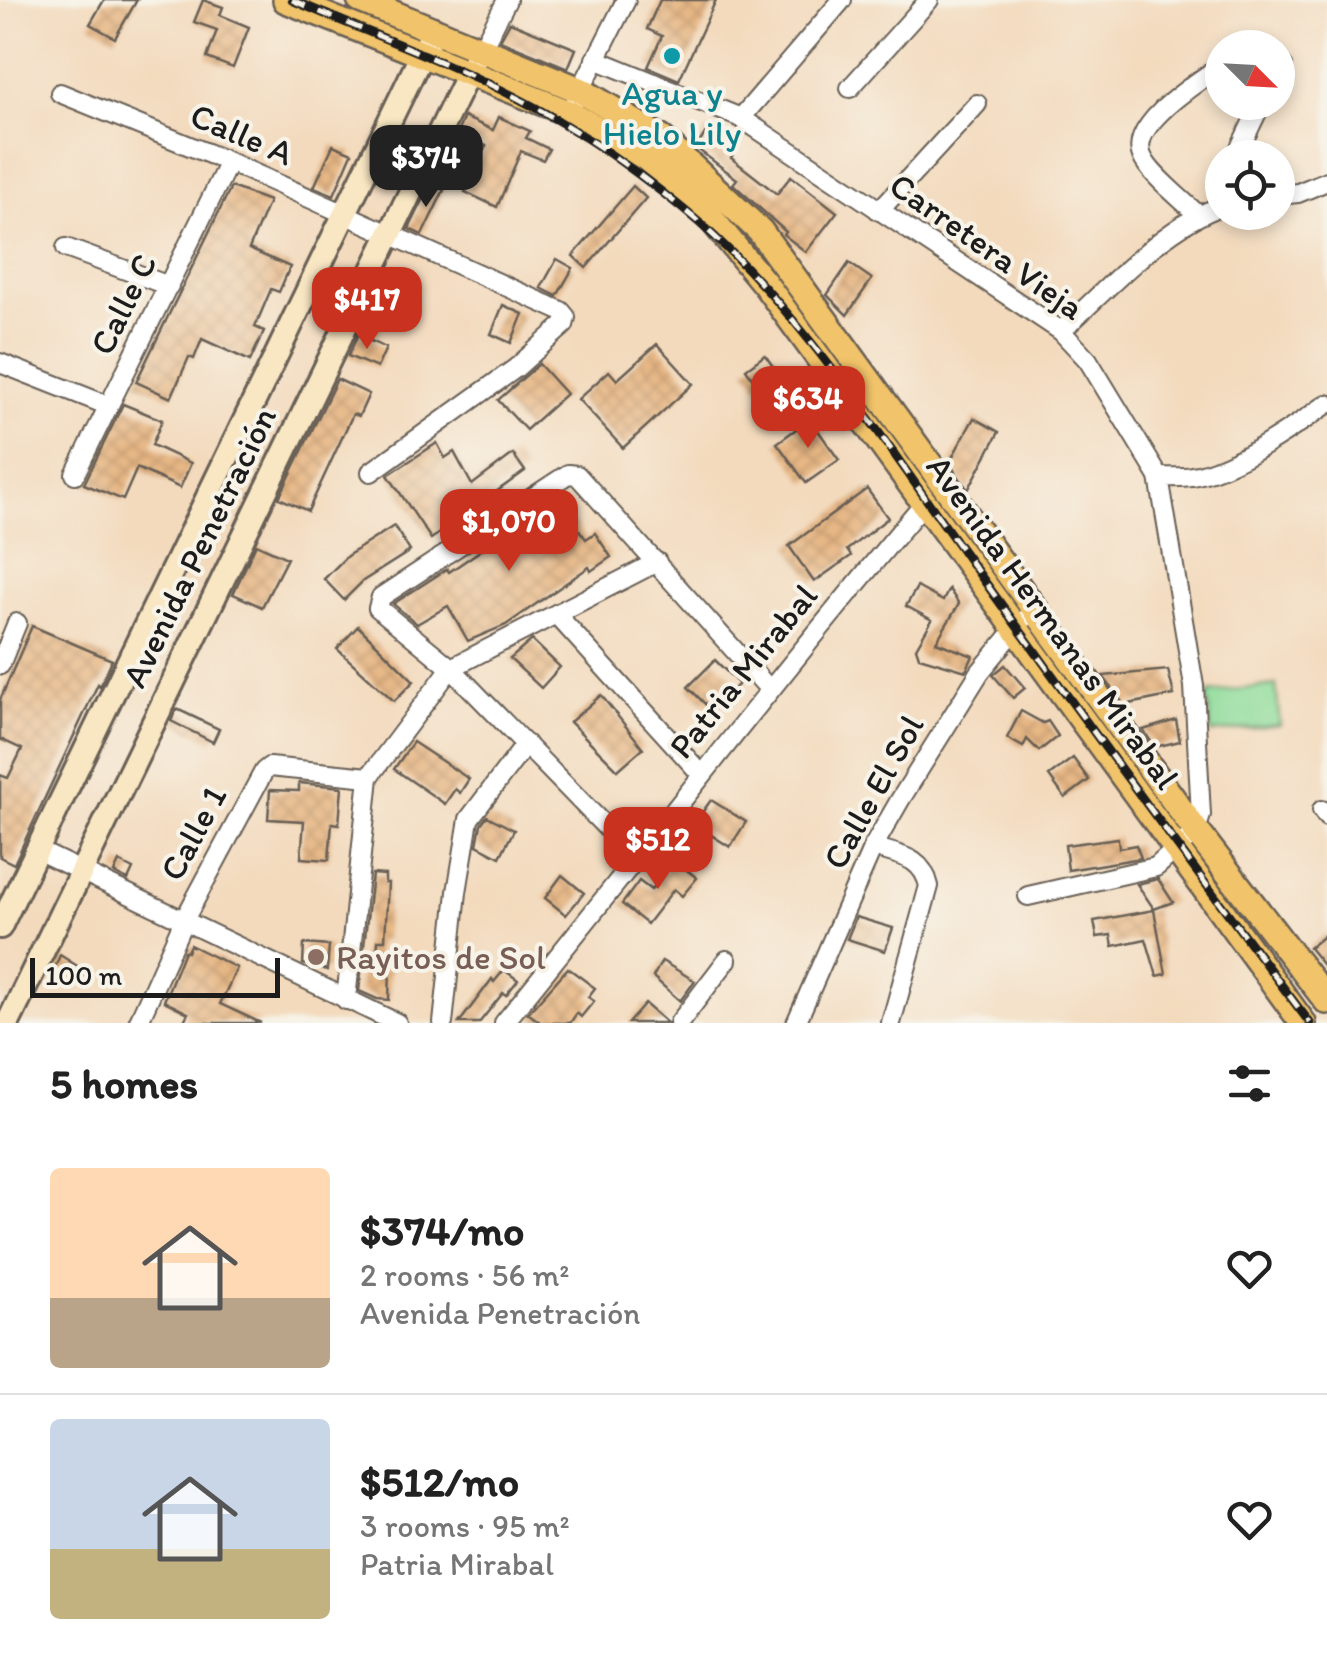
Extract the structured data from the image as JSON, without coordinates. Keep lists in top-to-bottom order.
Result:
{
  "streets": {
    "main road": ["Avenida Hermanas Mirabal"],
    "street": [
      "Calle A",
      "Carretera Vieja",
      "Calle C",
      "Avenida Penetración",
      "Patria Mirabal",
      "Calle El Sol",
      "Calle 1"
    ]
  },
  "crossings": [
    ["Calle A", "Calle C"],
    ["Calle A", "Avenida Penetración"],
    ["Carretera Vieja", "Avenida Hermanas Mirabal"],
    ["Avenida Penetración", "Avenida Hermanas Mirabal"],
    ["Avenida Hermanas Mirabal", "Patria Mirabal"],
    ["Avenida Hermanas Mirabal", "Calle El Sol"]
  ],
  "places": ["Agua y Hielo Lily", "Rayitos de Sol"],
  "scale_bar": "100 m",
  "north": "bottom right",
  "page": {
    "price": [
      "$374",
      "$417",
      "$634",
      "$1,070",
      "$512"
    ],
    "scale": "100 m",
    "heading": "5 homes",
    "list": [
      {
        "name": "$374/mo",
        "note": "2 rooms · 56 m² · Avenida Penetración"
      },
      {
        "name": "$512/mo",
        "note": "3 rooms · 95 m² · Patria Mirabal"
      }
    ]
  }
}
